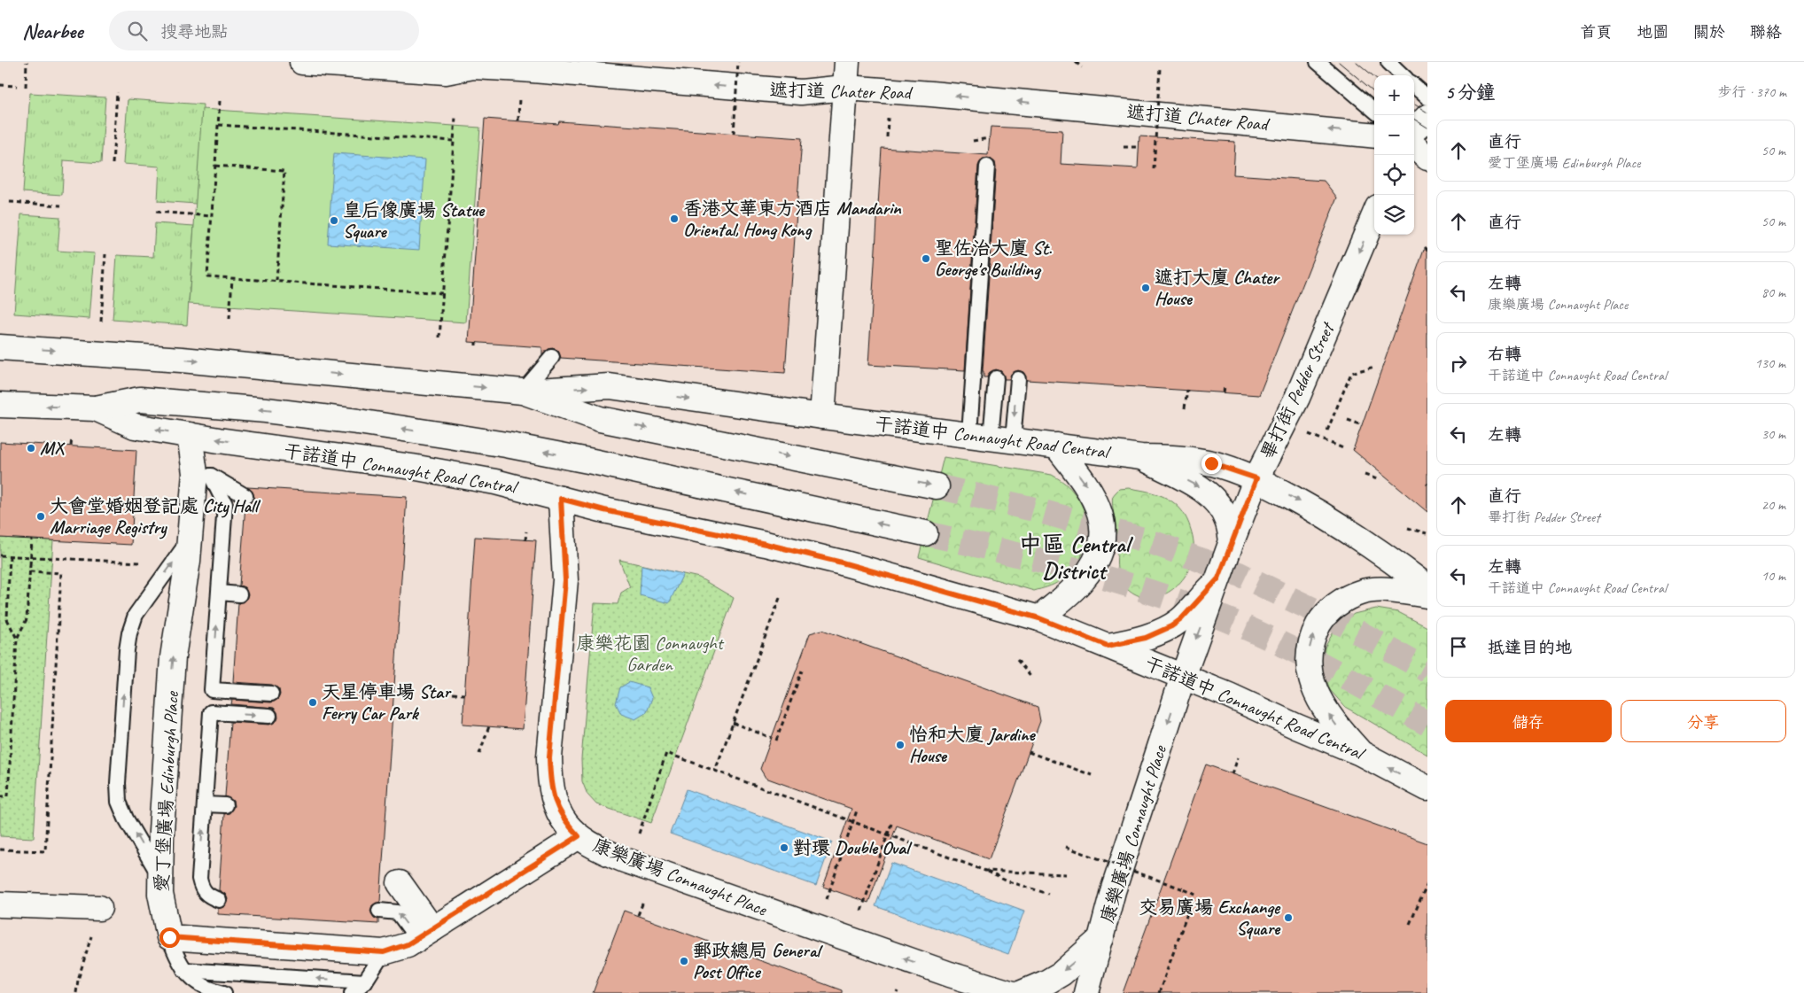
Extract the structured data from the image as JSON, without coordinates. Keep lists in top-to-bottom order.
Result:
{
  "streets": {
    "main road": [
      "遮打道 Chater Road",
      "畢打街 Pedder Street",
      "干諾道中 Connaught Road Central",
      "愛丁堡廣場 Edinburgh Place",
      "康樂廣場 Connaught Place"
    ]
  },
  "crossings": [
    ["畢打街 Pedder Street", "干諾道中 Connaught Road Central"],
    ["畢打街 Pedder Street", "康樂廣場 Connaught Place"],
    ["干諾道中 Connaught Road Central", "愛丁堡廣場 Edinburgh Place"],
    ["干諾道中 Connaught Road Central", "康樂廣場 Connaught Place"]
  ],
  "one_way": ["遮打道 Chater Road", "畢打街 Pedder Street", "愛丁堡廣場 Edinburgh Place"],
  "districts": ["中區 Central District"],
  "parks": ["康樂花園 Connaught Garden"],
  "places": [
    "香港文華東方酒店 Mandarin Oriental, Hong Kong",
    "皇后像廣場 Statue Square",
    "聖佐治大廈 St. George's Building",
    "遮打大廈 Chater House",
    "MX",
    "大會堂婚姻登記處 City Hall Marriage Registry",
    "天星停車場 Star Ferry Car Park",
    "怡和大廈 Jardine House",
    "對環 Double Oval",
    "交易廣場 Exchange Square",
    "郵政總局 General Post Office"
  ],
  "page": {
    "header": "Nearbee",
    "search": "搜尋地點",
    "nav": [
      "首頁",
      "地圖",
      "關於",
      "聯絡"
    ],
    "heading": ["5 分鐘", "步行 · 370 m"],
    "map_buttons": ["+", "−"],
    "list": [
      ["直行", "愛丁堡廣場 Edinburgh Place", "50 m"],
      ["直行", "50 m"],
      ["左轉", "康樂廣場 Connaught Place", "80 m"],
      ["右轉", "干諾道中 Connaught Road Central", "130 m"],
      ["左轉", "30 m"],
      ["直行", "畢打街 Pedder Street", "20 m"],
      ["左轉", "干諾道中 Connaught Road Central", "10 m"],
      "抵達目的地"
    ],
    "buttons": ["儲存", "分享"]
  }
}
